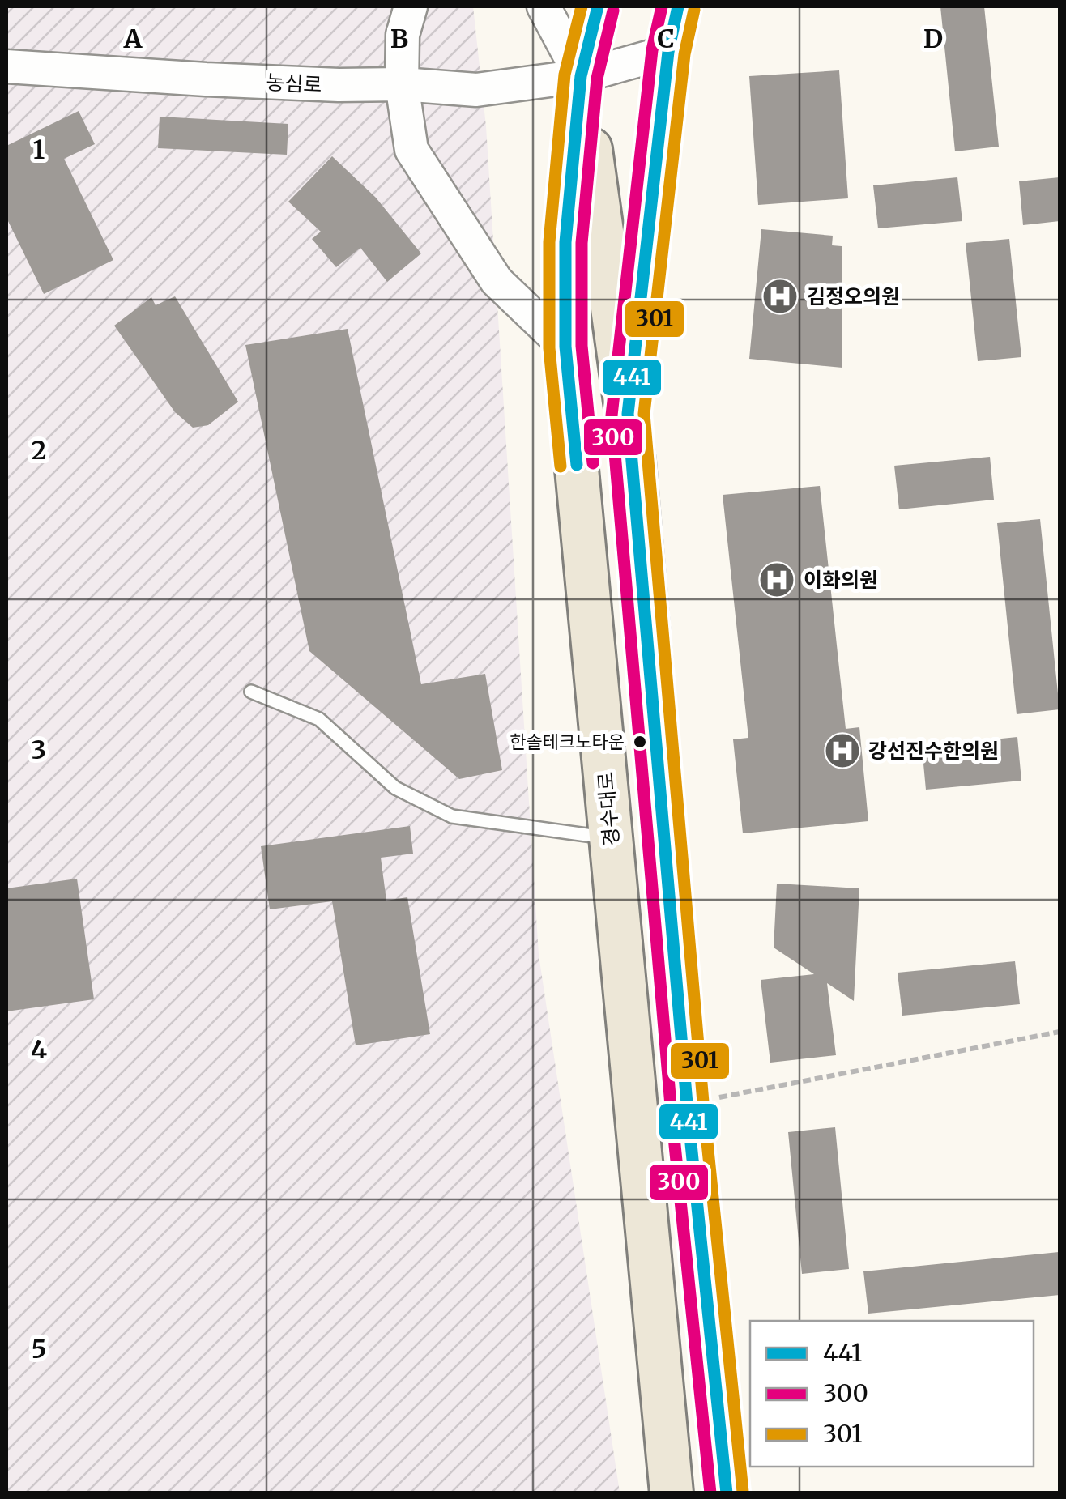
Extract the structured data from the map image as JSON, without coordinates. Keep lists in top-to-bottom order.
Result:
{
  "streets": {
    "main road": ["경수대로"],
    "street": ["농심로"]
  },
  "crossings": [
    ["농심로", "경수대로"]
  ],
  "places": {
    "hospital": ["김정오의원", "이화의원", "강선진수한의원"],
    "other": ["한솔테크노타운"]
  },
  "lines": ["transit line 441", "transit line 300", "transit line 301"],
  "legend": ["441", "300", "301"],
  "grid": {
    "columns": [
      "A",
      "B",
      "C",
      "D"
    ],
    "rows": [
      "1",
      "2",
      "3",
      "4",
      "5"
    ]
  }
}
